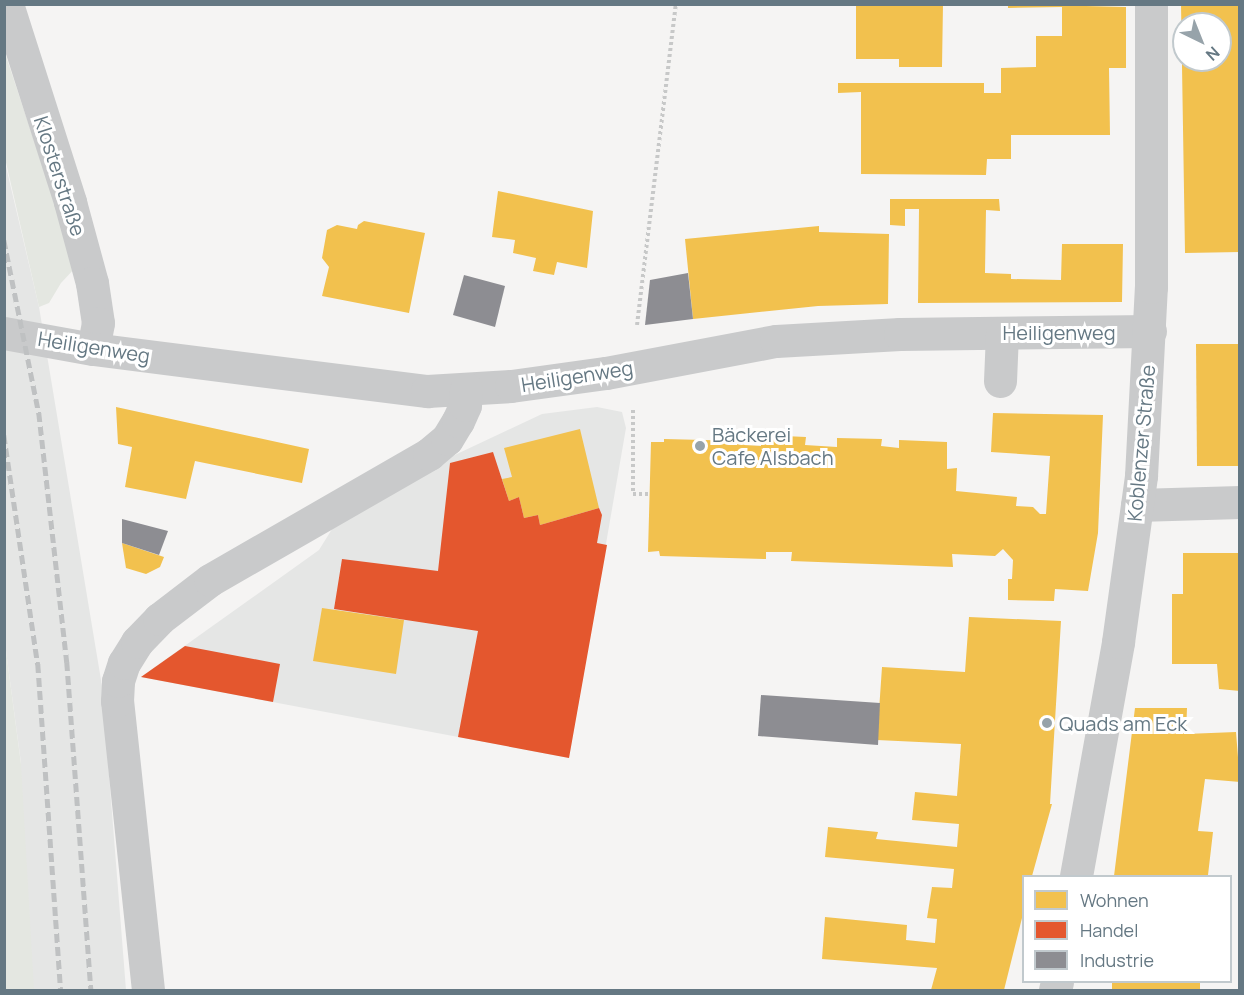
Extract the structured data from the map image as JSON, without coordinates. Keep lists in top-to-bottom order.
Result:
{
  "streets": {
    "street": ["Klosterstraße", "Heiligenweg", "Koblenzer Straße"]
  },
  "crossings": [
    ["Klosterstraße", "Heiligenweg"],
    ["Heiligenweg", "Koblenzer Straße"]
  ],
  "places": ["Bäckerei Cafe Alsbach", "Quads am Eck"],
  "legend": ["Wohnen", "Handel", "Industrie"],
  "north": "bottom right"
}
